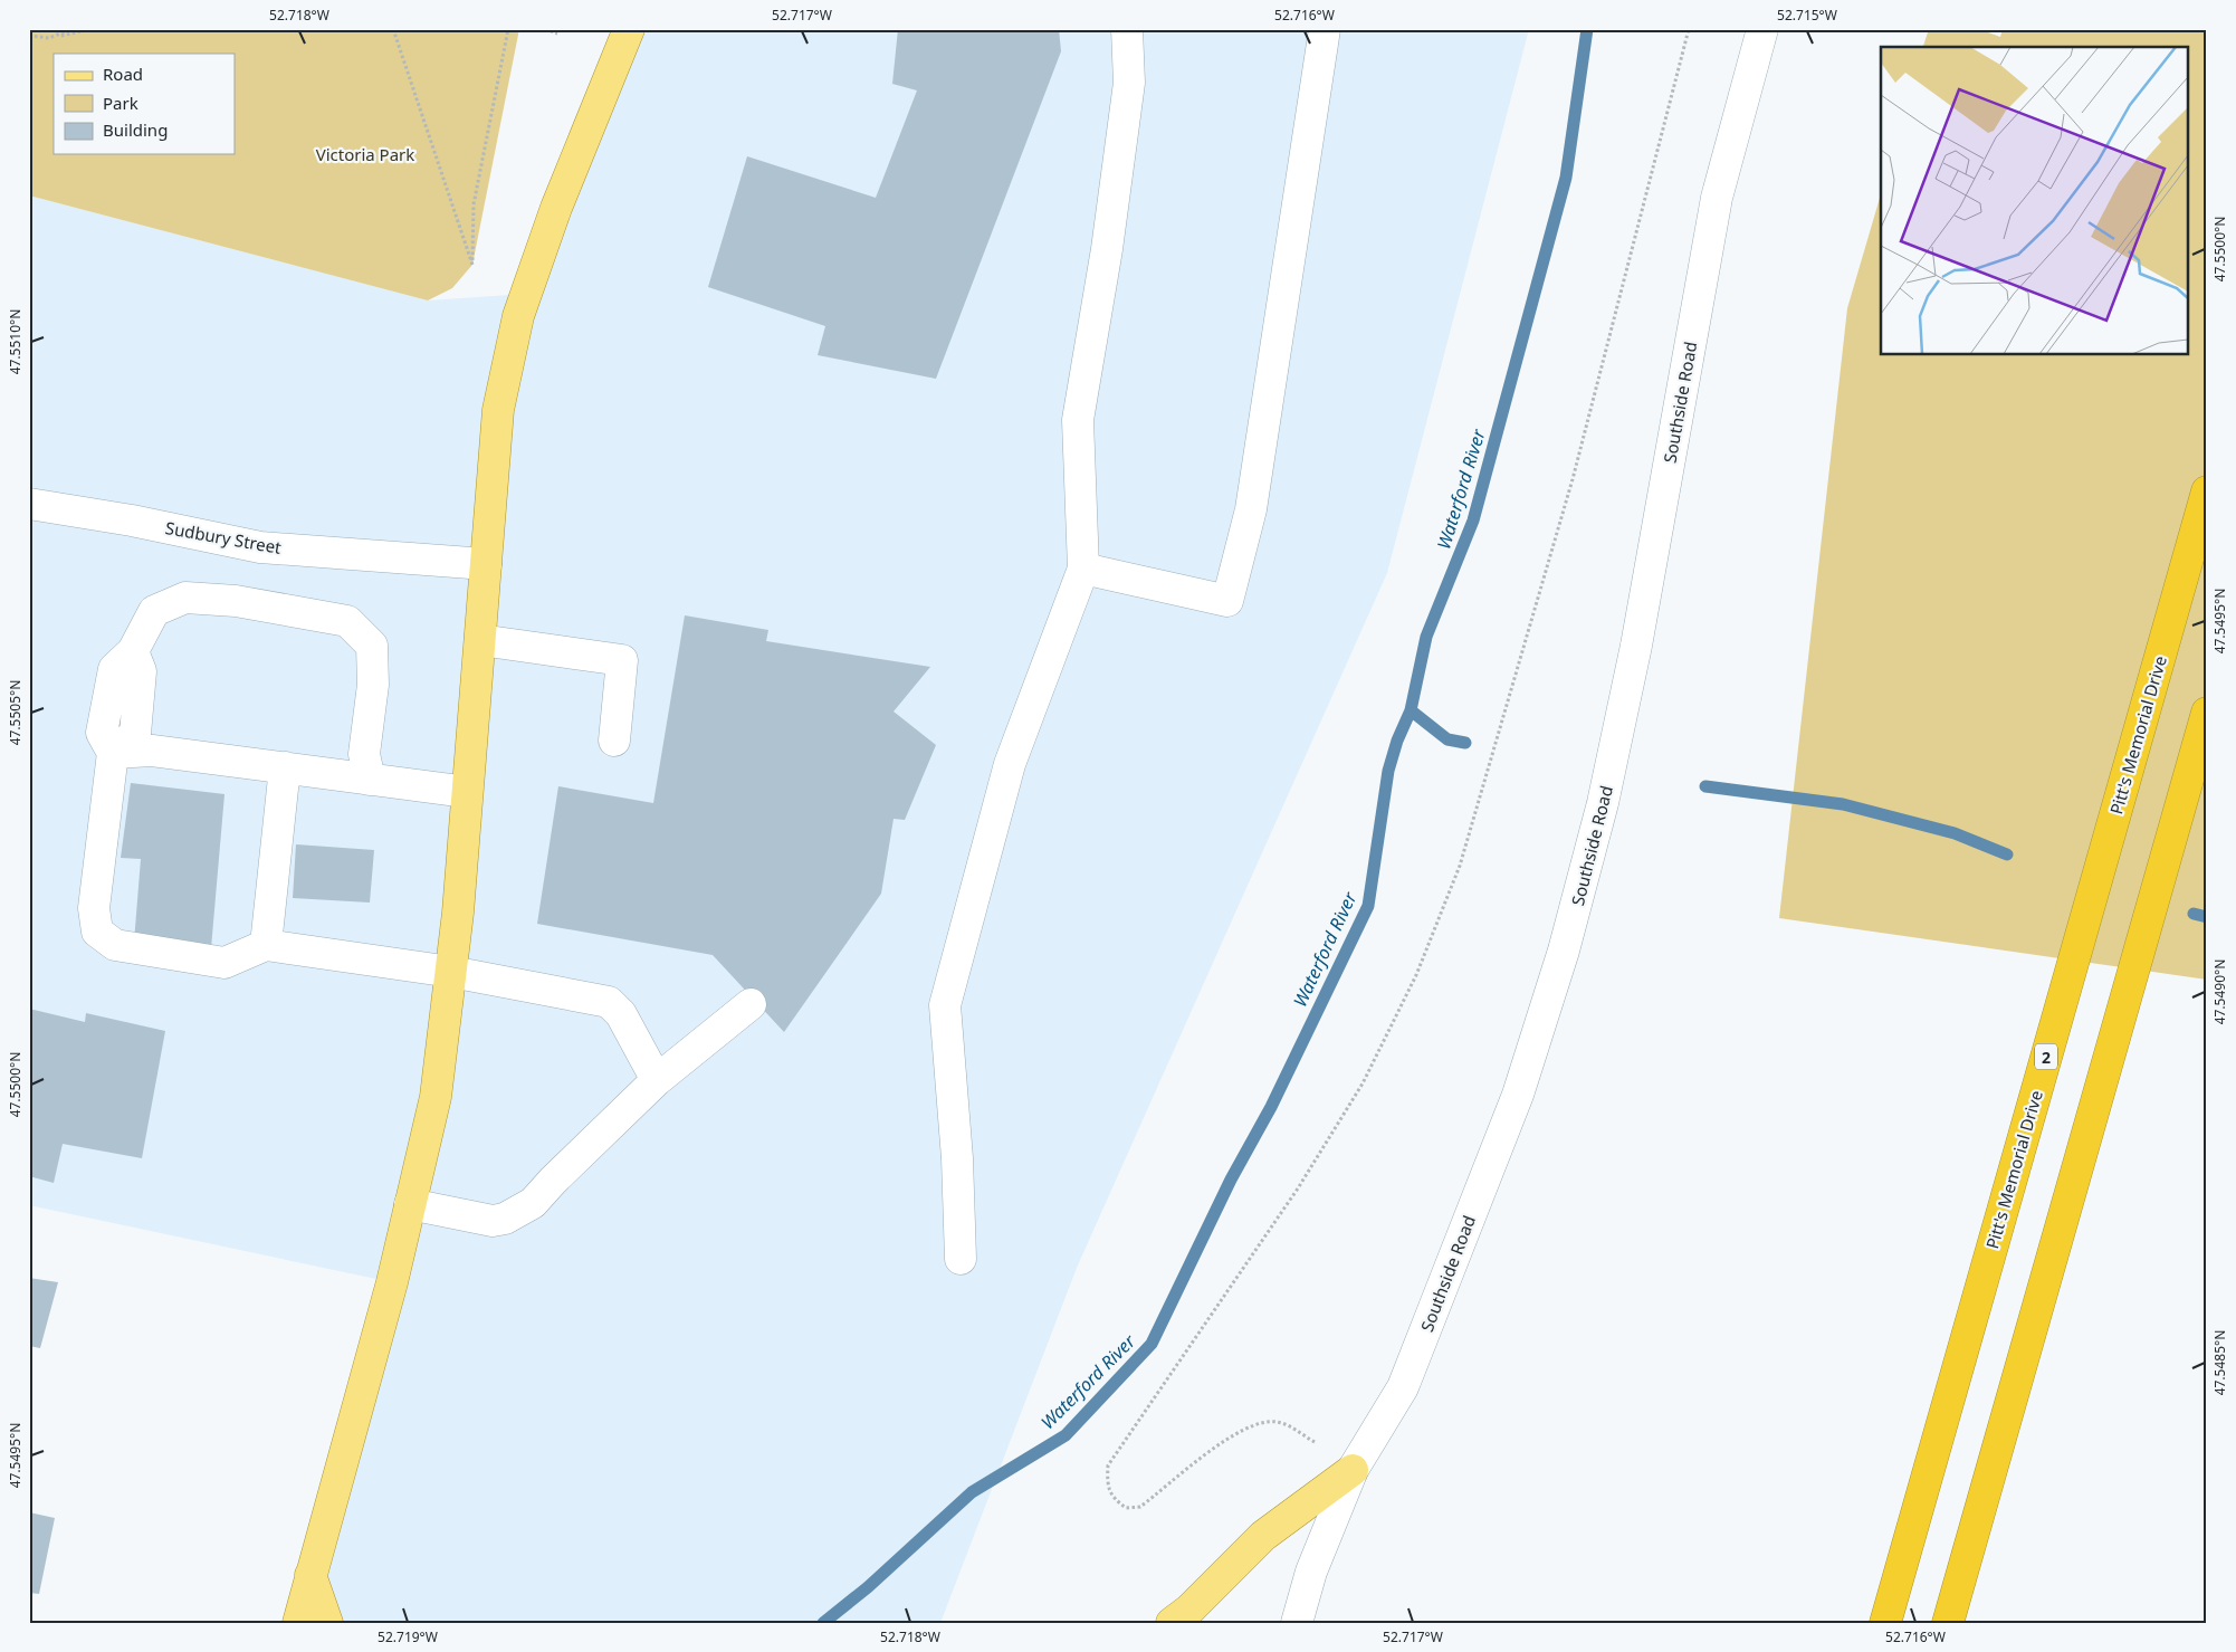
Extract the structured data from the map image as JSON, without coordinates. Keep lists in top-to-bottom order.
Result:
{
  "streets": {
    "highway": ["Pitt's Memorial Drive", "2"],
    "street": ["Southside Road", "Sudbury Street"]
  },
  "water": ["Waterford River"],
  "parks": ["Victoria Park"],
  "legend": ["Road", "Park", "Building"],
  "coordinates": [
    "52.718°W",
    "52.717°W",
    "52.716°W",
    "52.715°W",
    "47.5500°N",
    "47.5510°N",
    "47.5495°N",
    "47.5505°N",
    "47.5490°N",
    "47.5485°N",
    "52.719°W"
  ]
}
